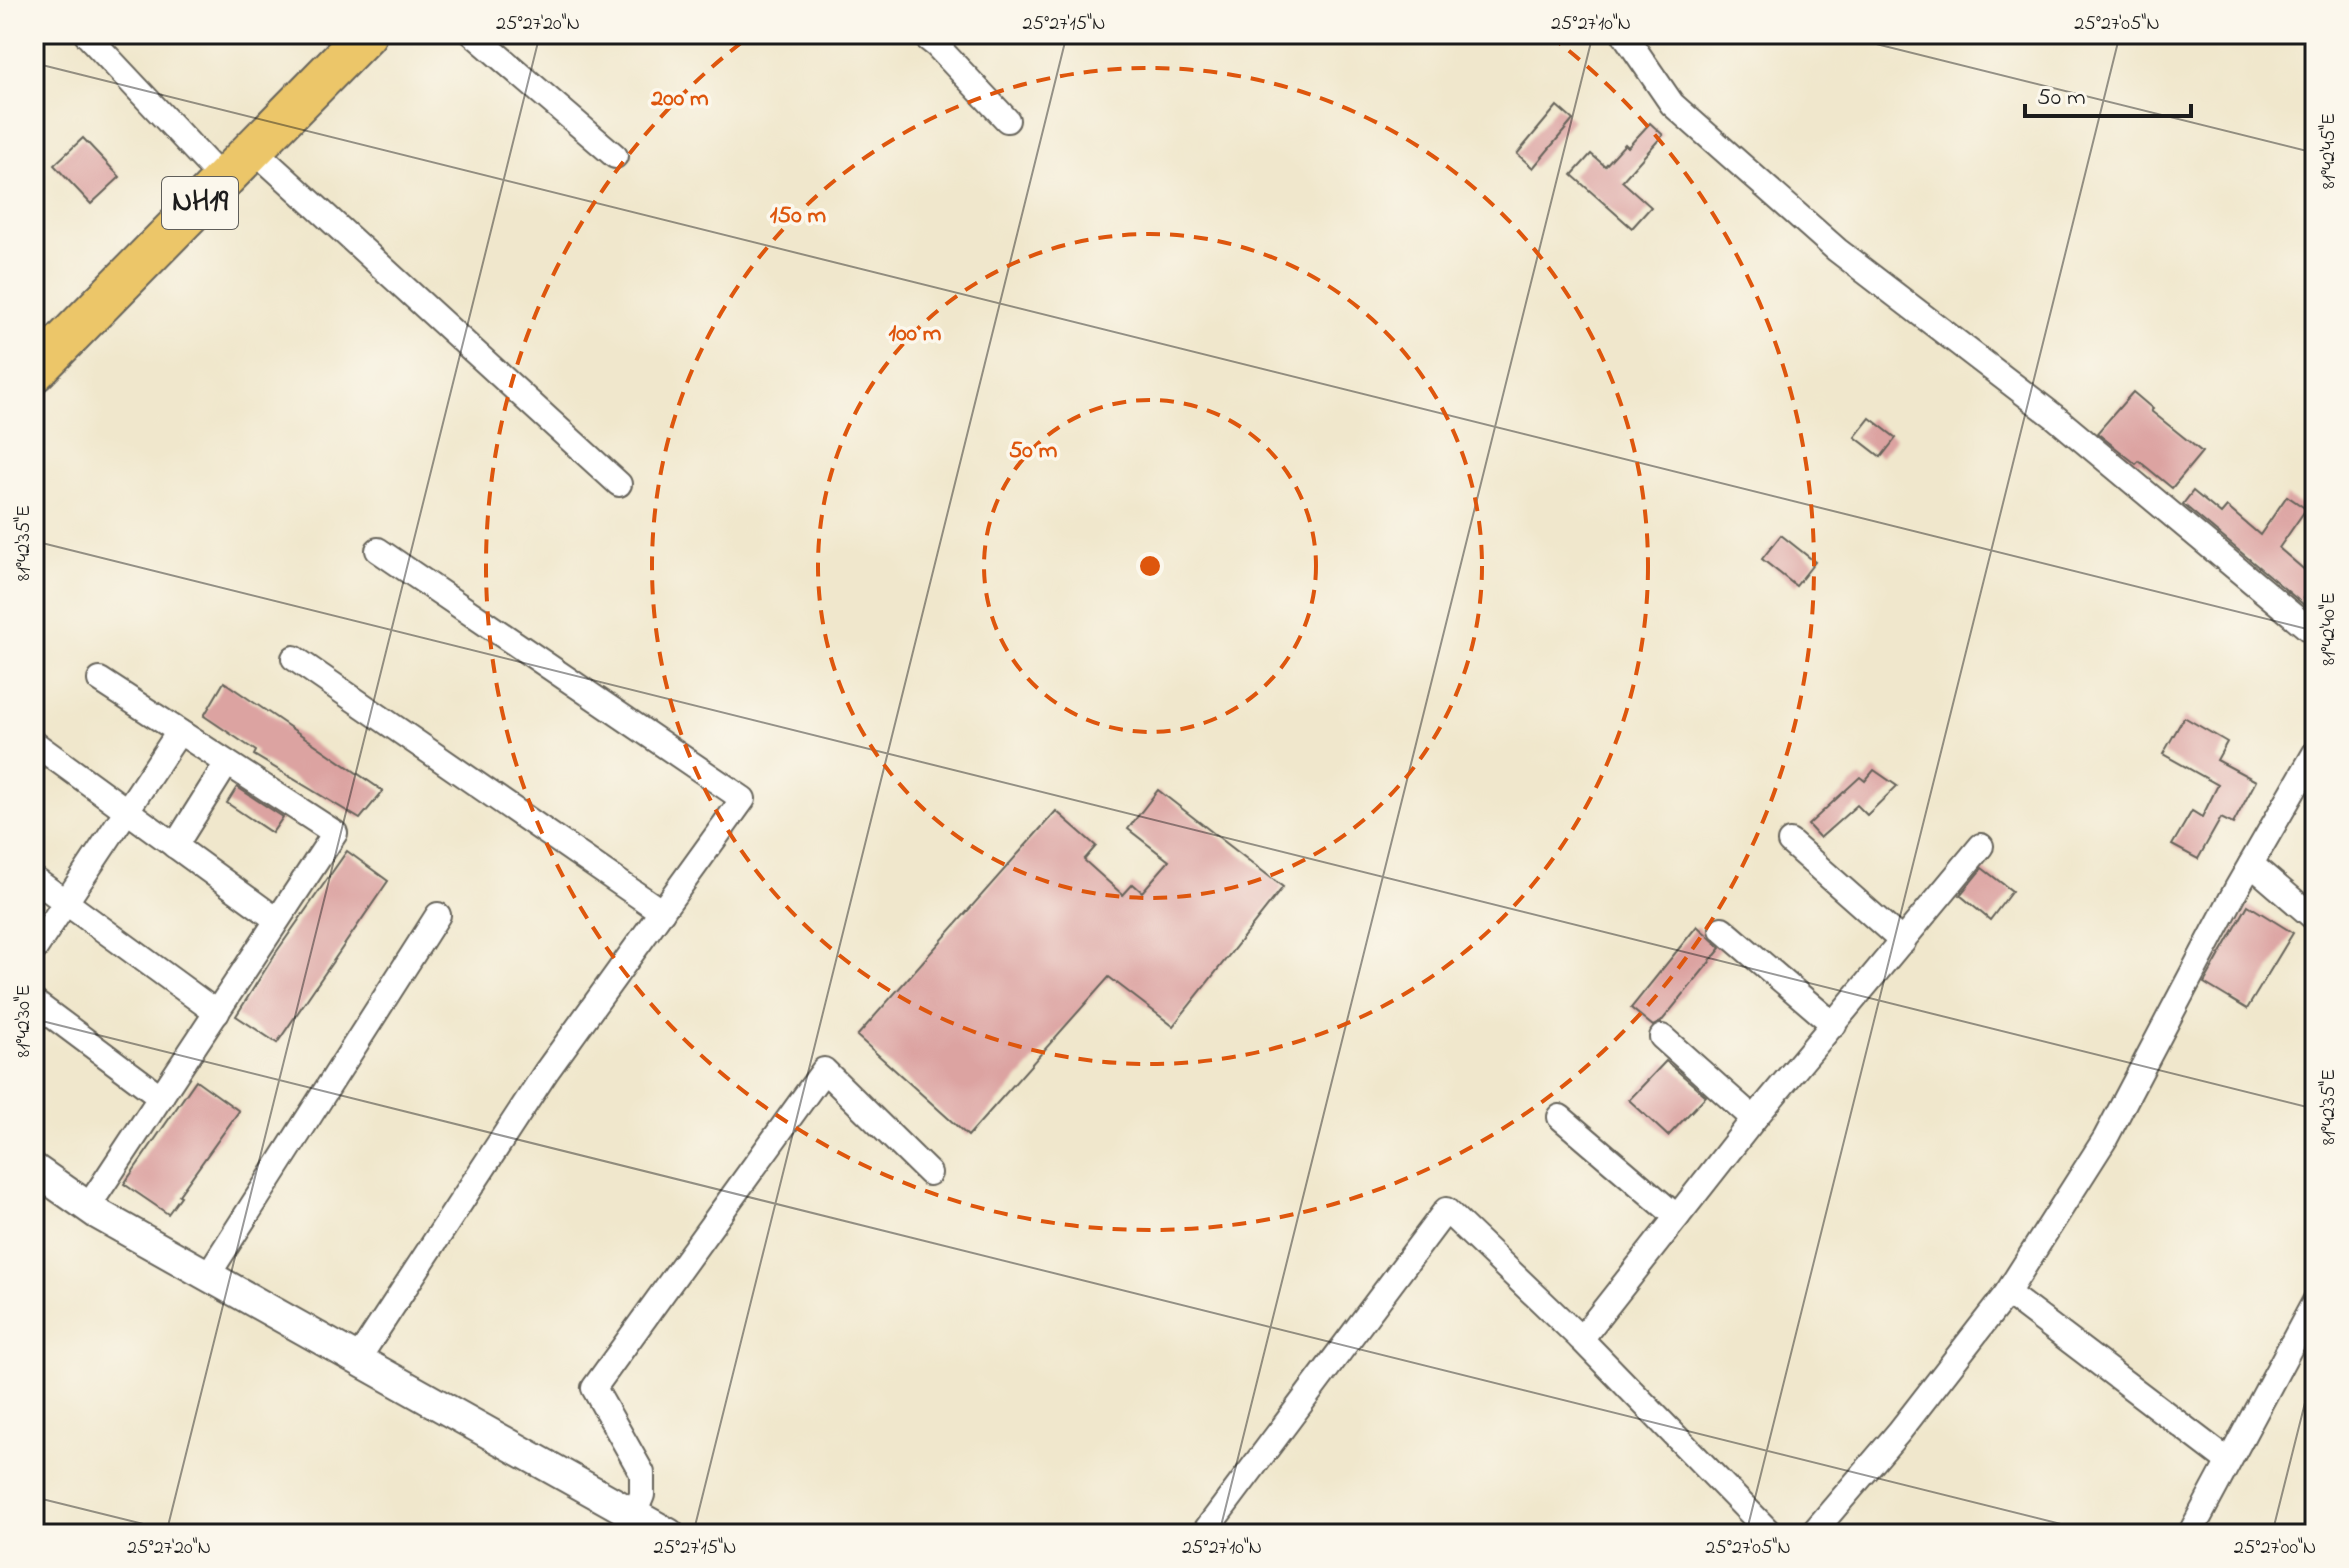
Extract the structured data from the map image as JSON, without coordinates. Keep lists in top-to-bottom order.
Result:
{
  "streets": {
    "highway": ["NH19"]
  },
  "scale_bar": "50 m",
  "coordinates": [
    "25°27'20\"N",
    "25°27'15\"N",
    "25°27'10\"N",
    "25°27'05\"N",
    "81°42'45\"E",
    "81°42'35\"E",
    "81°42'40\"E",
    "81°42'30\"E",
    "25°27'00\"N"
  ],
  "rings": [
    "200 m",
    "150 m",
    "100 m",
    "50 m"
  ]
}
